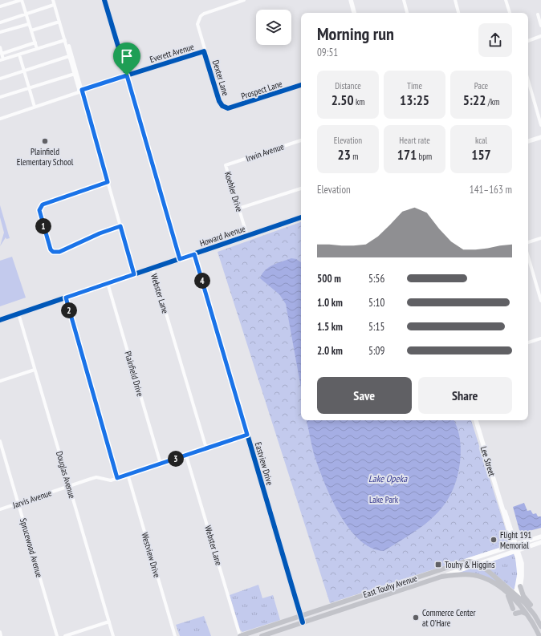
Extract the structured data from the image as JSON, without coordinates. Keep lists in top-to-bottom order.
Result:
{
  "streets": {
    "main road": ["Howard Avenue", "Lee Street", "East Touhy Avenue"],
    "street": [
      "Everett Avenue",
      "Dexter Lane",
      "Prospect Lane",
      "Irwin Avenue",
      "Koehler Drive",
      "Webster Lane",
      "Plainfield Drive",
      "Eastview Drive",
      "Douglas Avenue",
      "Jarvis Avenue",
      "Sprucewood Avenue",
      "Westview Drive"
    ]
  },
  "crossings": [
    ["Everett Avenue", "Dexter Lane"],
    ["Dexter Lane", "Prospect Lane"],
    ["Irwin Avenue", "Koehler Drive"],
    ["Koehler Drive", "Howard Avenue"],
    ["Howard Avenue", "Webster Lane"],
    ["Howard Avenue", "Plainfield Drive"],
    ["Howard Avenue", "Eastview Drive"],
    ["Howard Avenue", "Douglas Avenue"],
    ["Webster Lane", "Jarvis Avenue"],
    ["Webster Lane", "East Touhy Avenue"],
    ["Plainfield Drive", "Jarvis Avenue"],
    ["Lee Street", "East Touhy Avenue"],
    ["Eastview Drive", "Jarvis Avenue"],
    ["Eastview Drive", "East Touhy Avenue"],
    ["Douglas Avenue", "Jarvis Avenue"],
    ["Jarvis Avenue", "Sprucewood Avenue"],
    ["Jarvis Avenue", "Westview Drive"]
  ],
  "water": ["Lake Opeka"],
  "parks": ["Lake Park"],
  "places": {
    "other": ["Plainfield Elementary School", "Flight 191 Memorial", "Commerce Center at O'Hare"],
    "transit": ["Touhy & Higgins"]
  },
  "page": {
    "heading": ["Morning run", "09:51"],
    "stats": [
      ["Distance", "2.50 km"],
      ["Time", "13:25"],
      ["Pace", "5:22 /km"],
      ["Elevation", "23 m"],
      ["Heart rate", "171 bpm"],
      ["kcal", "157"]
    ],
    "chart": ["Elevation", "141–163 m"],
    "pins": [
      "1",
      "4",
      "2",
      "3"
    ],
    "list": [
      {
        "name": "500 m",
        "note": "5:56"
      },
      {
        "name": "1.0 km",
        "note": "5:10"
      },
      {
        "name": "1.5 km",
        "note": "5:15"
      },
      {
        "name": "2.0 km",
        "note": "5:09"
      }
    ],
    "buttons": ["Save", "Share"]
  }
}
